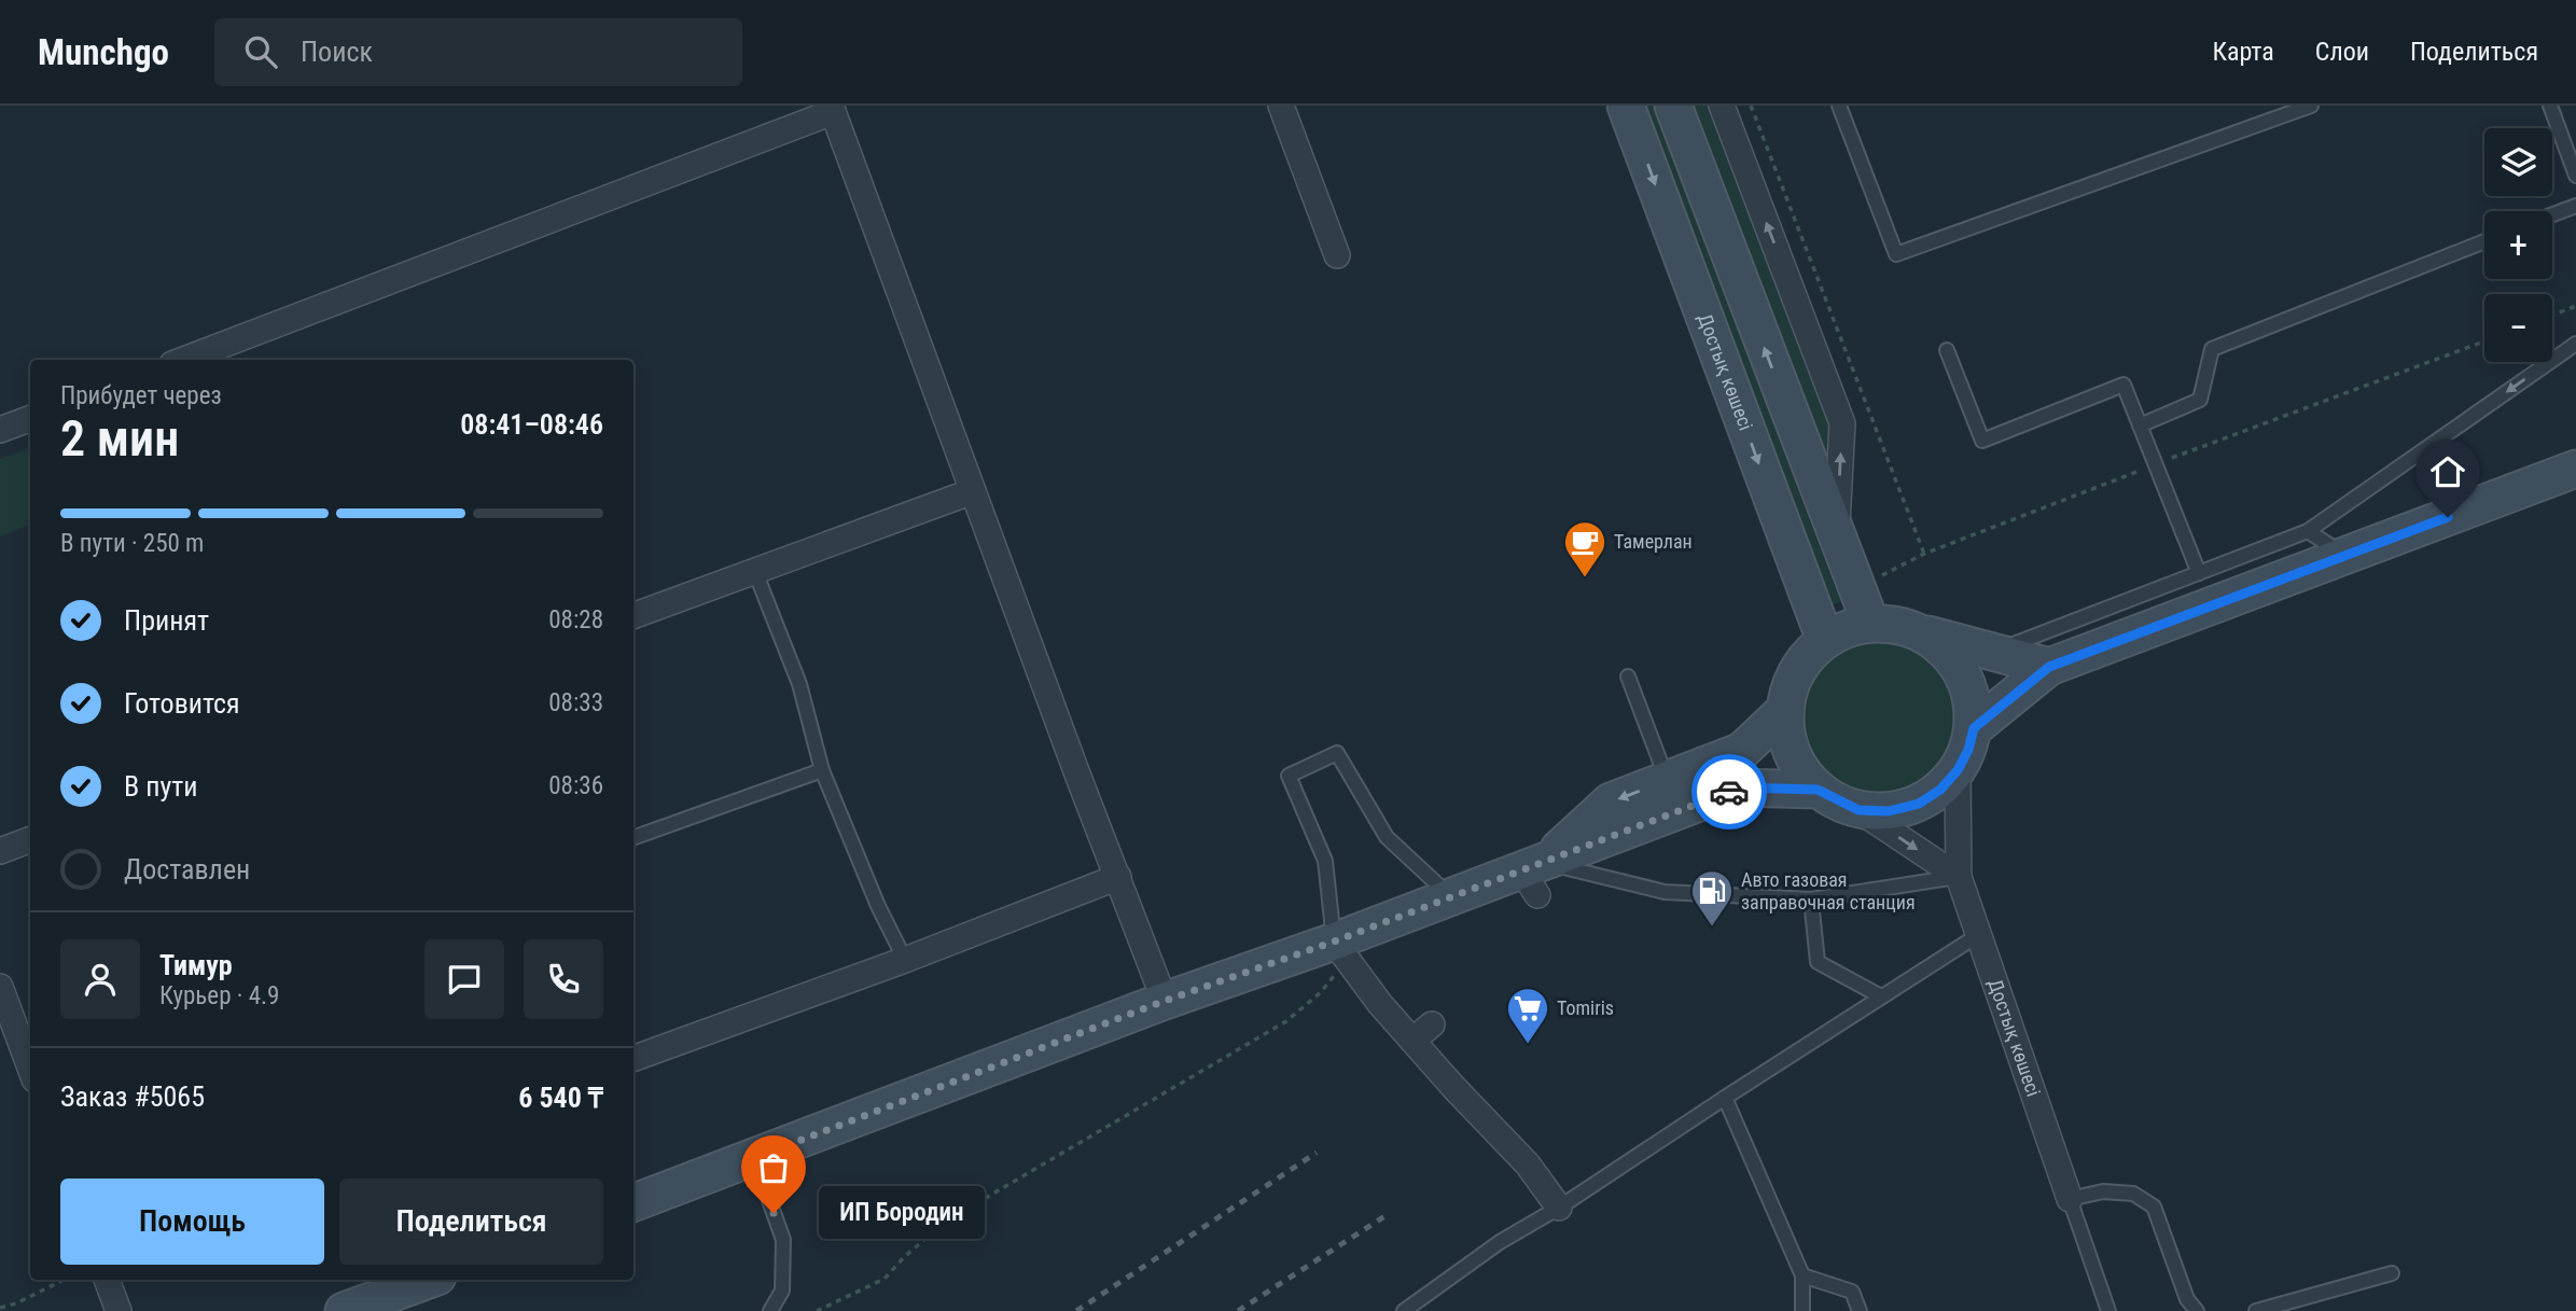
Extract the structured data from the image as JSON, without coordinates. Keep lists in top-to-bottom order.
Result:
{
  "streets": {
    "street": ["Достық көшесі"]
  },
  "places": {
    "cafe": ["Тамерлан"],
    "fuel station": ["Авто газовая заправочная станция"],
    "supermarket": ["Tomiris"],
    "other": ["ИП Бородин"]
  },
  "page": {
    "header": "Munchgo",
    "search": "Поиск",
    "nav": ["Карта", "Слои", "Поделиться"],
    "map_buttons": ["+", "−"],
    "heading": ["2 мин", "Прибудет через", "08:41–08:46"],
    "panel": [
      "Тимур",
      "Курьер · 4.9",
      "Заказ #5065",
      "6 540 ₸"
    ],
    "bar": "В пути · 250 m",
    "list": [
      ["Принят", "08:28"],
      ["Готовится", "08:33"],
      ["В пути", "08:36"],
      "Доставлен"
    ],
    "buttons": ["Помощь", "Поделиться"],
    "bubble": "ИП Бородин"
  }
}
